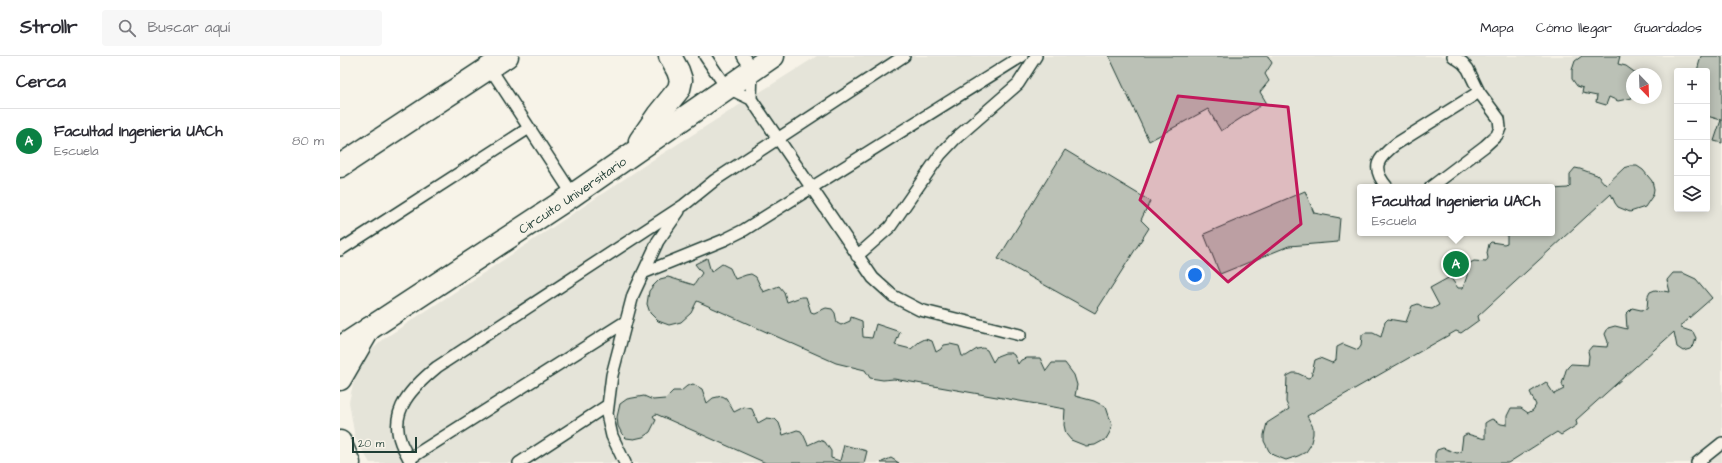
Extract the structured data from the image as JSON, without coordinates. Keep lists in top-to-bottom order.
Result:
{
  "streets": {
    "main road": ["Circuito Universitario"]
  },
  "scale_bar": "20 m",
  "north": "bottom right",
  "page": {
    "header": "Strollr",
    "search": "Buscar aquí",
    "nav": ["Mapa", "Cómo llegar", "Guardados"],
    "heading": "Cerca",
    "map_buttons": ["+", "−"],
    "list": [
      {
        "mark": "A",
        "name": "Facultad Ingenieria UACh",
        "note": "Escuela",
        "value": "80 m"
      }
    ],
    "popup": ["Facultad Ingenieria UACh", "Escuela"],
    "pins": "A",
    "scale": "20 m"
  }
}
